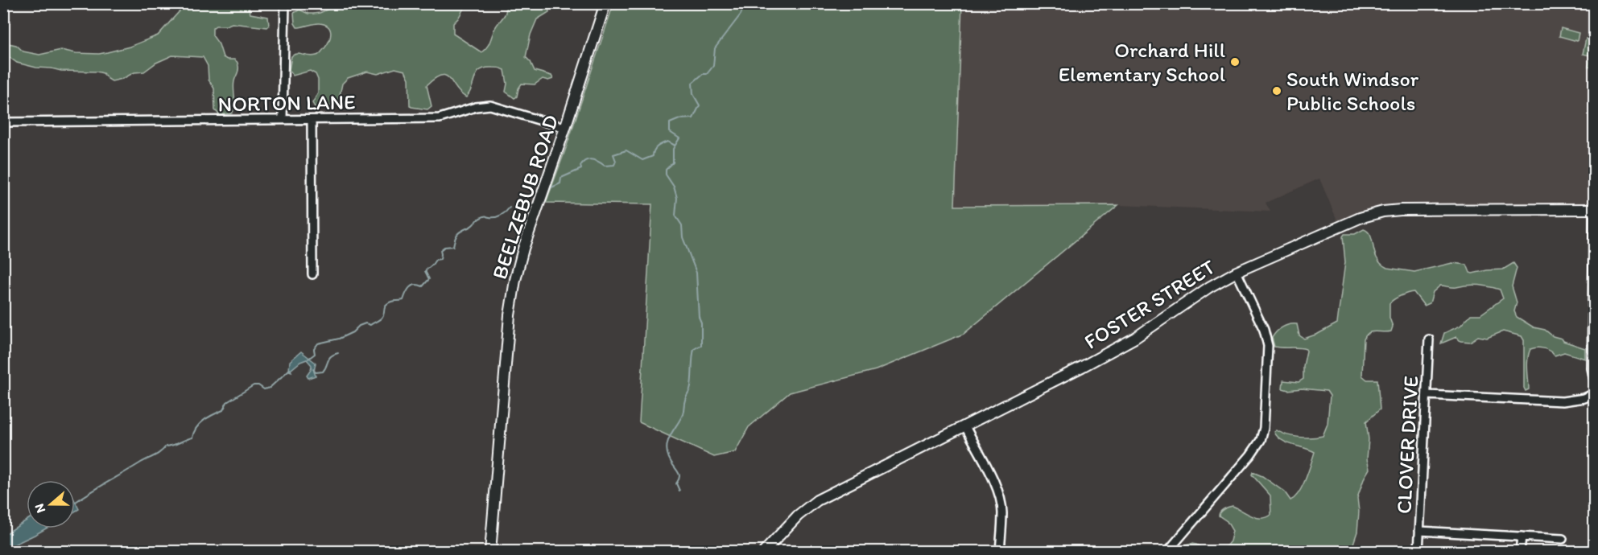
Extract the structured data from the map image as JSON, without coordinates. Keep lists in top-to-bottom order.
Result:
{
  "streets": {
    "street": [
      "NORTON LANE",
      "BEELZEBUB ROAD",
      "FOSTER STREET",
      "CLOVER DRIVE"
    ]
  },
  "crossings": [
    ["NORTON LANE", "BEELZEBUB ROAD"]
  ],
  "places": ["Orchard Hill Elementary School", "South Windsor Public Schools"],
  "north": "left"
}
